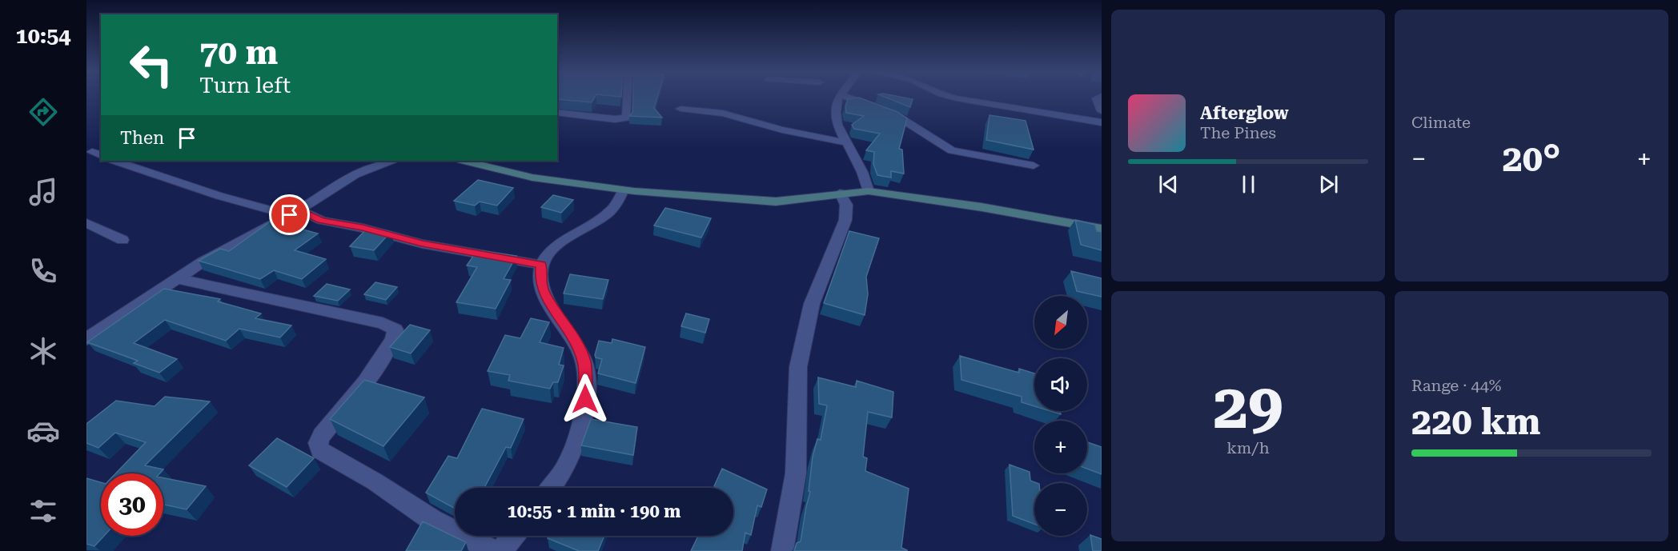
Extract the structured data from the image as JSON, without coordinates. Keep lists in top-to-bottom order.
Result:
{
  "north": "bottom left",
  "page": {
    "tabs": "10:54",
    "tile": [
      "Climate",
      ["29", "km/h"],
      ["Range · 44%", "220 km"]
    ],
    "turn": ["70 m", "Turn left"],
    "song": ["Afterglow", "The Pines"],
    "then": "Then",
    "heat": ["−", "20°", "+"],
    "map_buttons": ["+", "−"],
    "limit": "30",
    "trip": "10:55 · 1 min · 190 m"
  }
}
